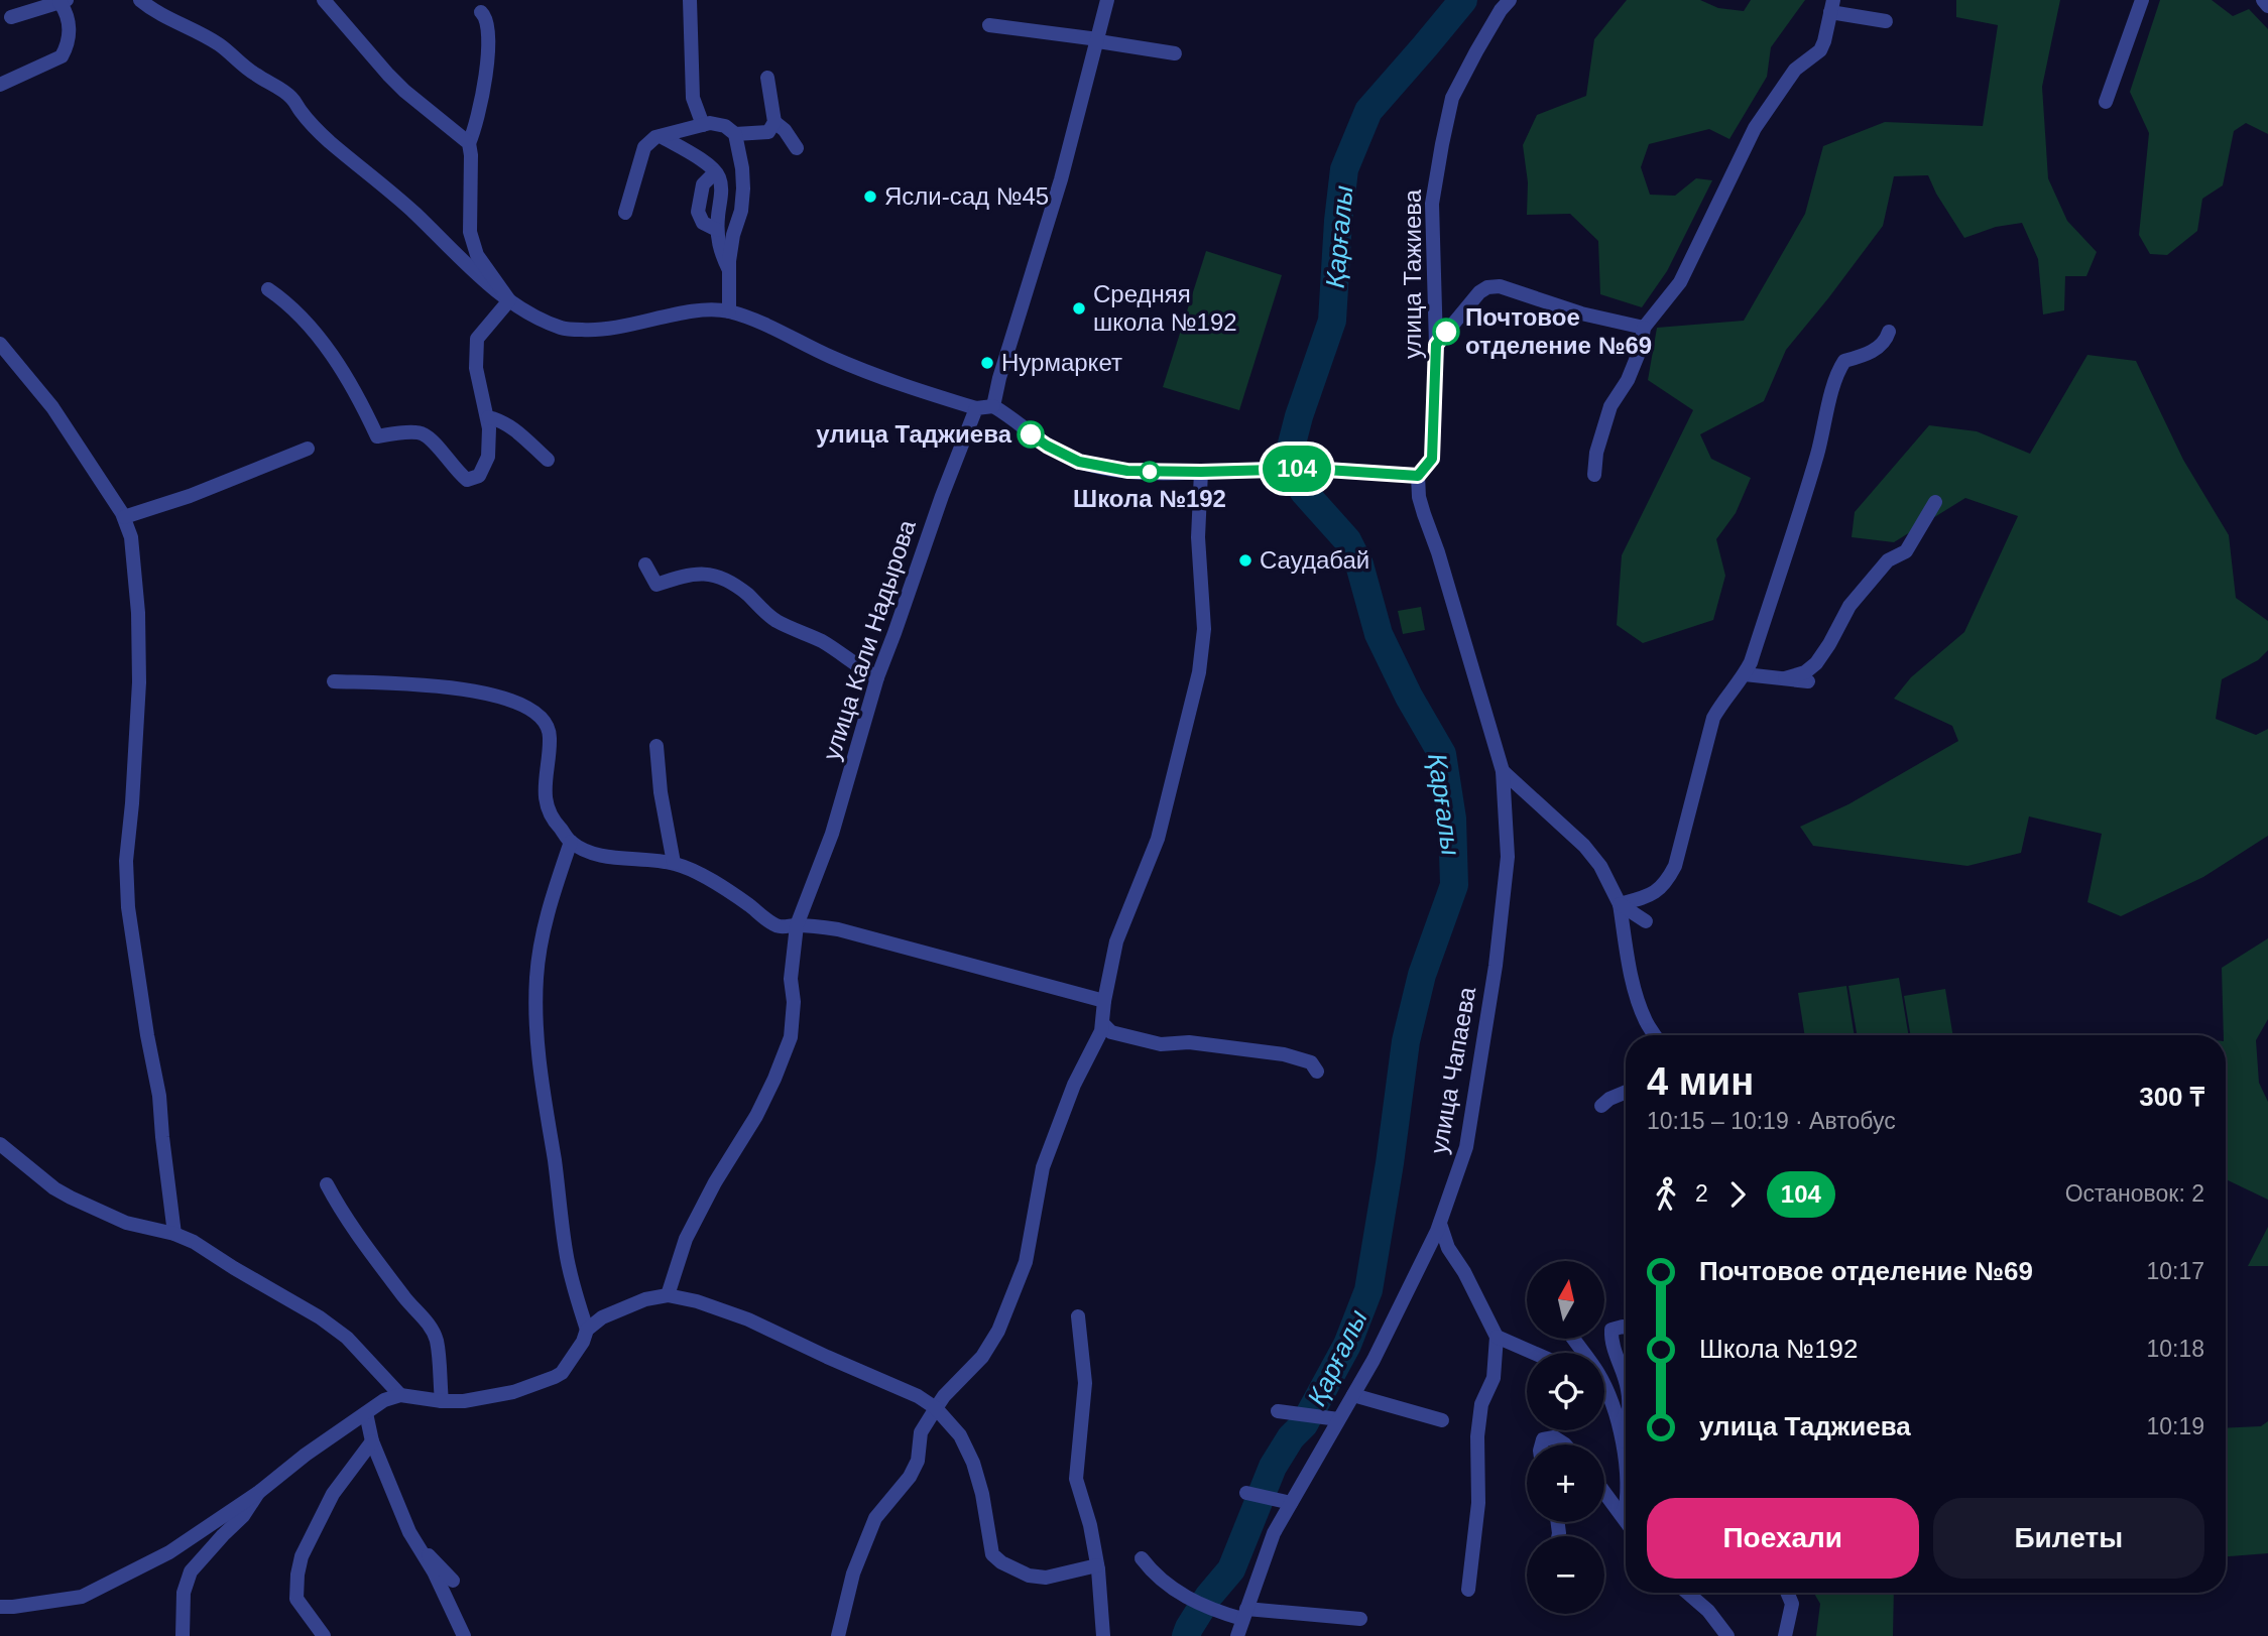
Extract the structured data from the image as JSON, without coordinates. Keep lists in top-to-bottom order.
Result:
{
  "streets": {
    "street": ["улица Тажиева", "улица Кали Надырова", "улица Чапаева"]
  },
  "crossings": [
    ["улица Тажиева", "улица Чапаева"]
  ],
  "water": ["Қарғалы"],
  "places": [
    "Ясли-сад №45",
    "Средняя школа №192",
    "Почтовое отделение №69",
    "Нурмаркет",
    "улица Таджиева",
    "Школа №192",
    "Саудабай"
  ],
  "lines": ["bus line 104"],
  "north": "top",
  "page": {
    "on_map": "104",
    "heading": ["4 мин", "10:15 – 10:19 · Автобус", "300 ₸"],
    "legs": ["2", "104", "Остановок: 2"],
    "list": [
      {
        "name": "Почтовое отделение №69",
        "value": "10:17"
      },
      {
        "name": "Школа №192",
        "value": "10:18"
      },
      {
        "name": "улица Таджиева",
        "value": "10:19"
      }
    ],
    "map_buttons": ["+", "−"],
    "buttons": ["Поехали", "Билеты"]
  }
}
